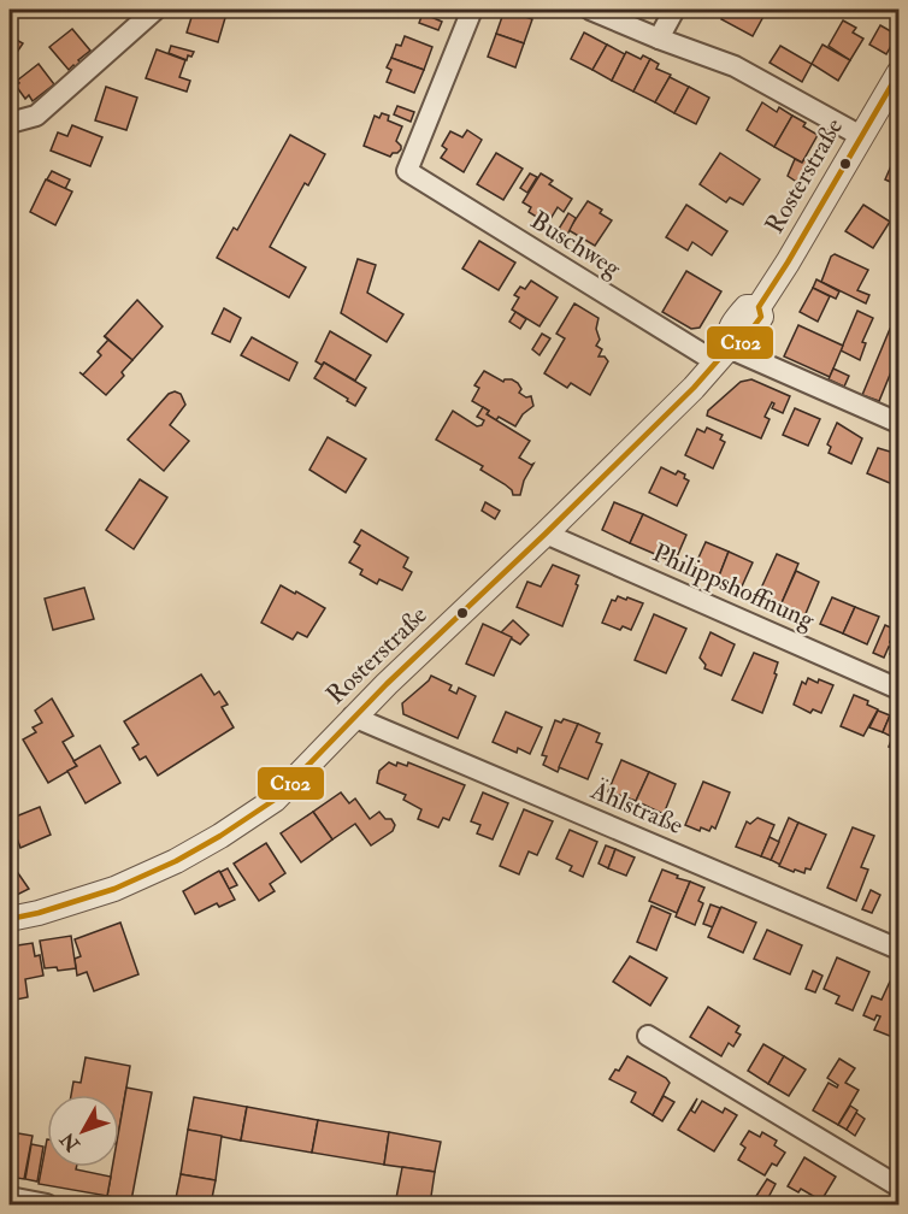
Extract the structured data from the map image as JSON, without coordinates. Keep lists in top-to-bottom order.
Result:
{
  "streets": {
    "street": [
      "Rosterstraße",
      "Buschweg",
      "Philippshoffnung",
      "Ählstraße"
    ]
  },
  "crossings": [
    ["Rosterstraße", "Buschweg"],
    ["Rosterstraße", "Philippshoffnung"],
    ["Rosterstraße", "Ählstraße"]
  ],
  "lines": ["transit line C102"],
  "north": "bottom left"
}
